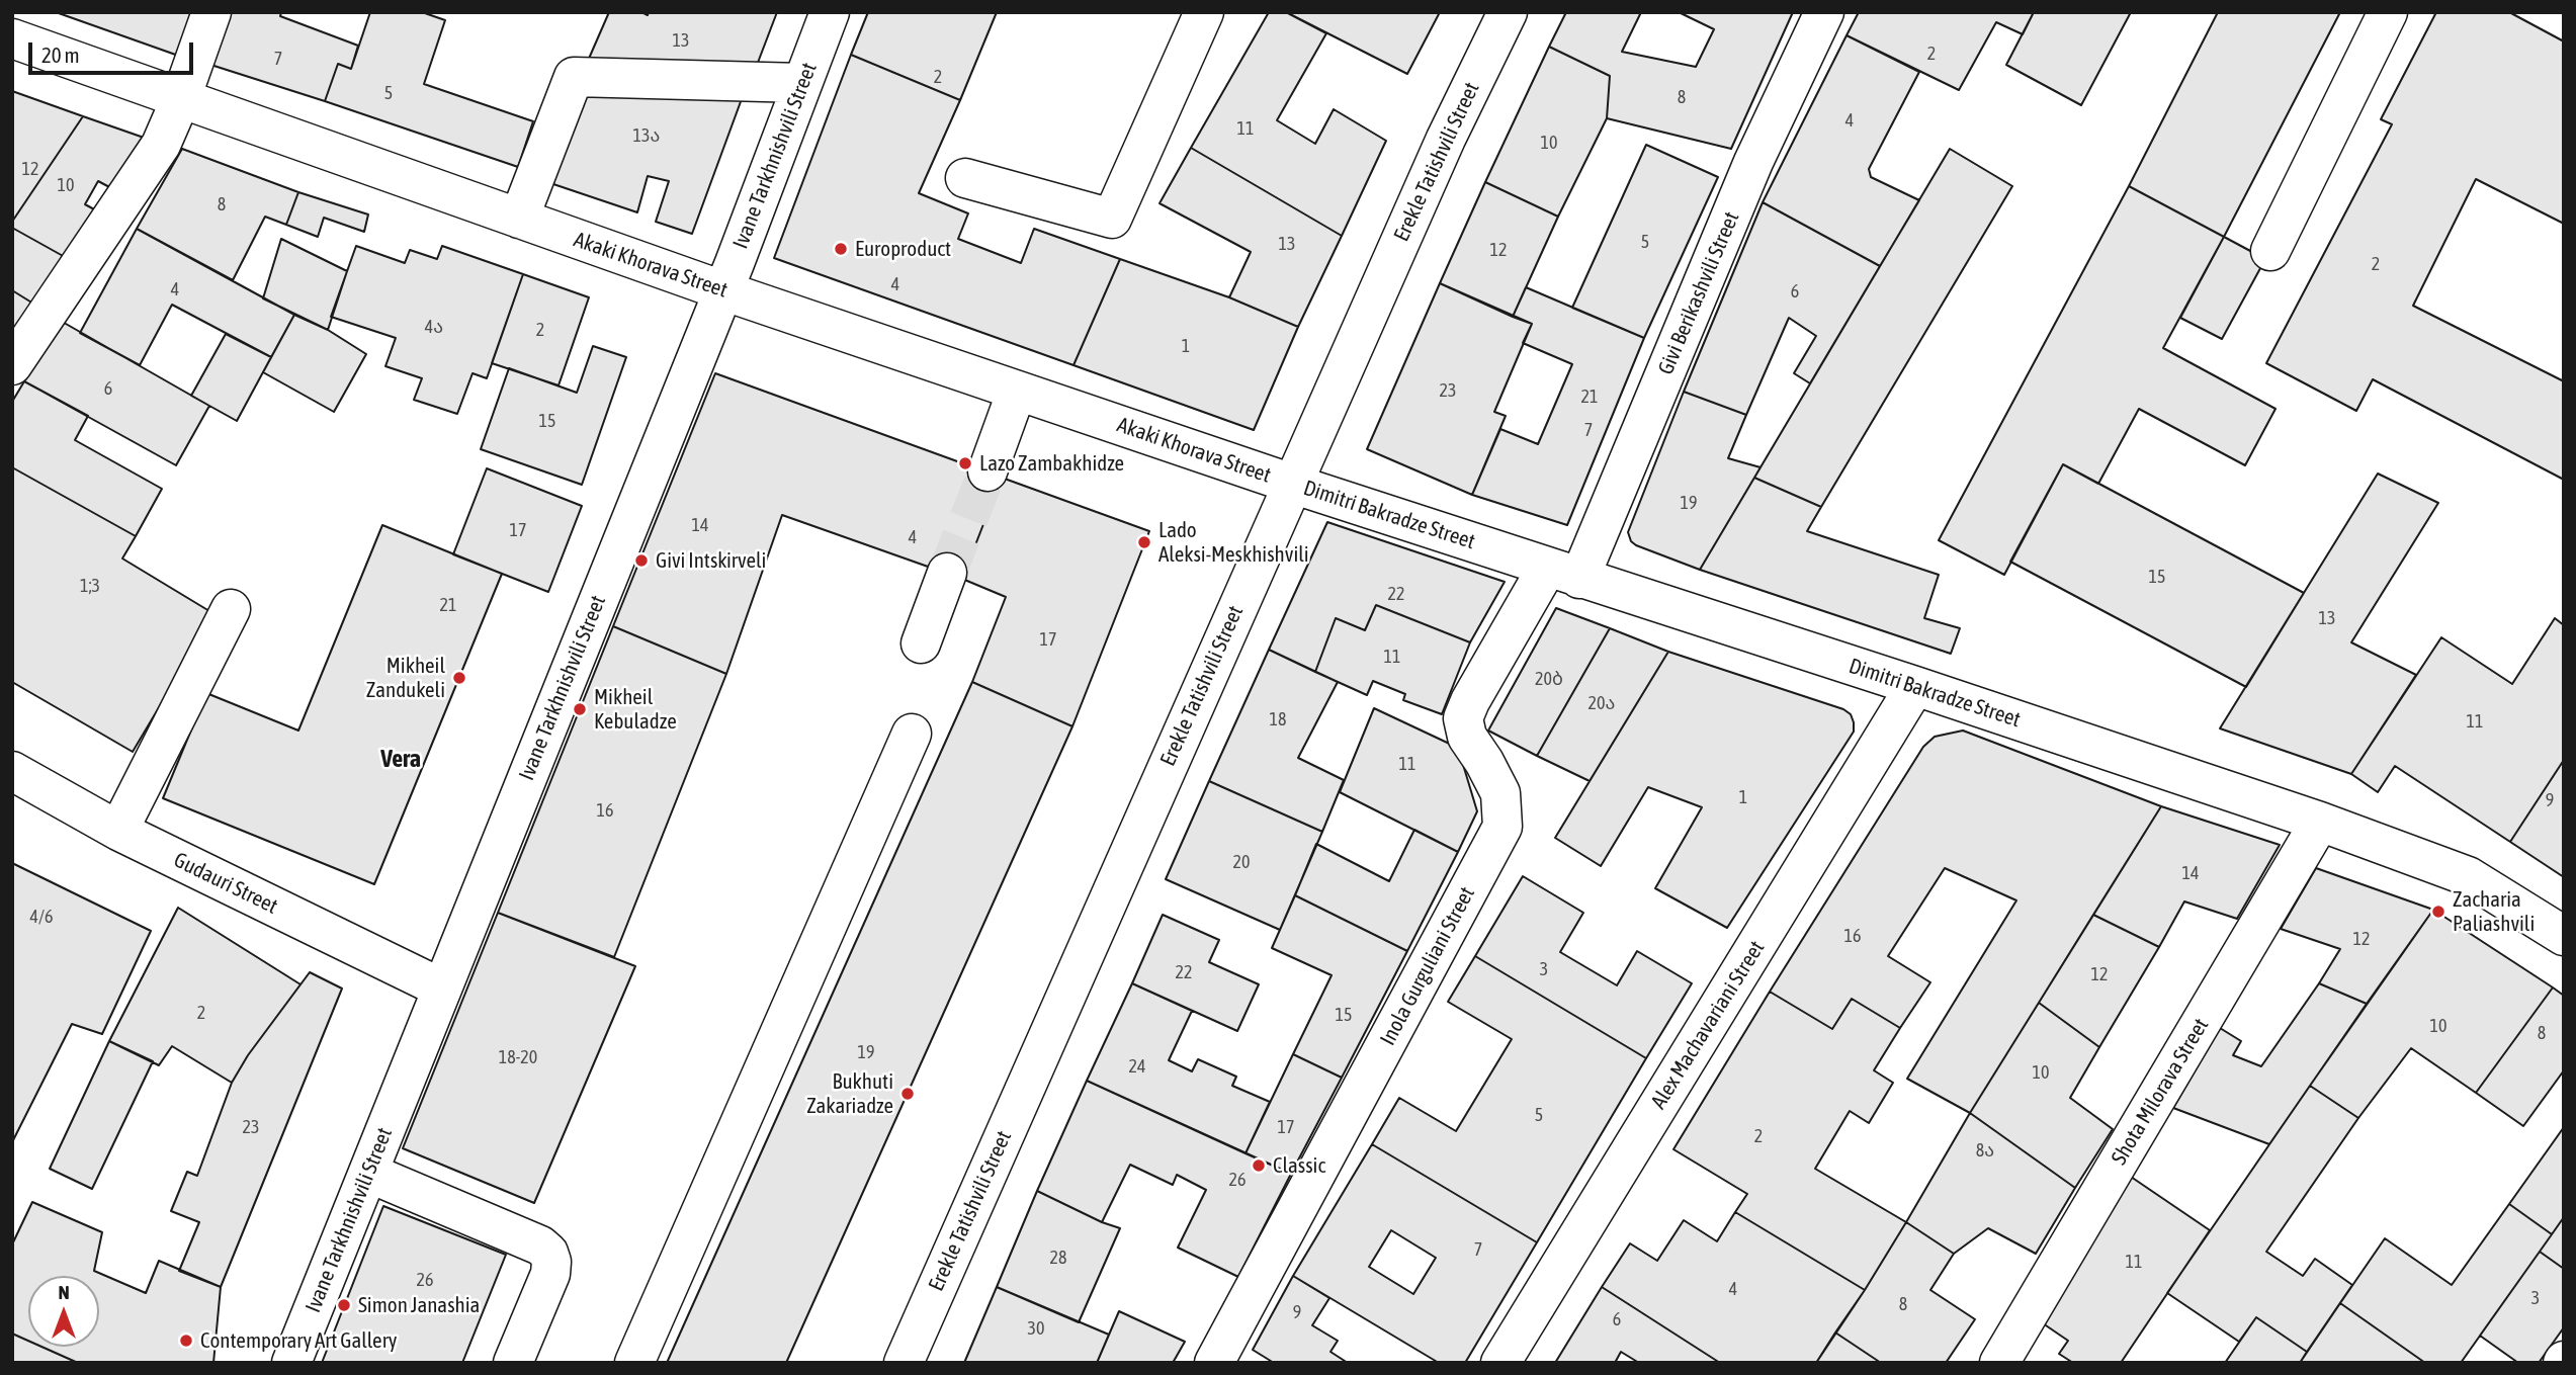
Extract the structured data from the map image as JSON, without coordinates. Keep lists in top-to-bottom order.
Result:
{
  "streets": {
    "street": [
      "Ivane Tarkhnishvili Street",
      "Erekle Tatishvili Street",
      "Akaki Khorava Street",
      "Givi Berikashvili Street",
      "Dimitri Bakradze Street",
      "Gudauri Street",
      "Inola Gurguliani Street",
      "Alex Machavariani Street",
      "Shota Milorava Street"
    ]
  },
  "crossings": [
    ["Ivane Tarkhnishvili Street", "Akaki Khorava Street"],
    ["Ivane Tarkhnishvili Street", "Gudauri Street"],
    ["Erekle Tatishvili Street", "Akaki Khorava Street"],
    ["Erekle Tatishvili Street", "Dimitri Bakradze Street"],
    ["Akaki Khorava Street", "Dimitri Bakradze Street"],
    ["Givi Berikashvili Street", "Dimitri Bakradze Street"],
    ["Givi Berikashvili Street", "Inola Gurguliani Street"],
    ["Dimitri Bakradze Street", "Inola Gurguliani Street"],
    ["Dimitri Bakradze Street", "Alex Machavariani Street"],
    ["Dimitri Bakradze Street", "Shota Milorava Street"]
  ],
  "districts": ["Vera"],
  "places": [
    "Europroduct",
    "Lazo Zambakhidze",
    "Lado Aleksi-Meskhishvili",
    "Givi Intskirveli",
    "Mikheil Zandukeli",
    "Mikheil Kebuladze",
    "Zacharia Paliashvili",
    "Bukhuti Zakariadze",
    "Classic",
    "Simon Janashia",
    "Contemporary Art Gallery"
  ],
  "house_numbers": [
    "13",
    "2",
    "7",
    "2",
    "5",
    "8",
    "4",
    "11",
    "13ა",
    "10",
    "12",
    "10",
    "8",
    "5",
    "13",
    "12",
    "2",
    "4",
    "4",
    "6",
    "4ა",
    "2",
    "1",
    "6",
    "23",
    "21",
    "15",
    "7",
    "19",
    "14",
    "17",
    "4",
    "15",
    "1;3",
    "22",
    "21",
    "13",
    "17",
    "11",
    "20ბ",
    "20ა",
    "18",
    "11",
    "11",
    "1",
    "9",
    "16",
    "20",
    "14",
    "4/6",
    "16",
    "12",
    "3",
    "22",
    "12",
    "2",
    "15",
    "10",
    "8",
    "19",
    "18-20",
    "24",
    "10",
    "5",
    "23",
    "17",
    "2",
    "8ა",
    "26",
    "7",
    "28",
    "11",
    "26",
    "4",
    "3",
    "8",
    "9",
    "6",
    "30"
  ],
  "scale_bar": "20 m",
  "north": "top"
}
